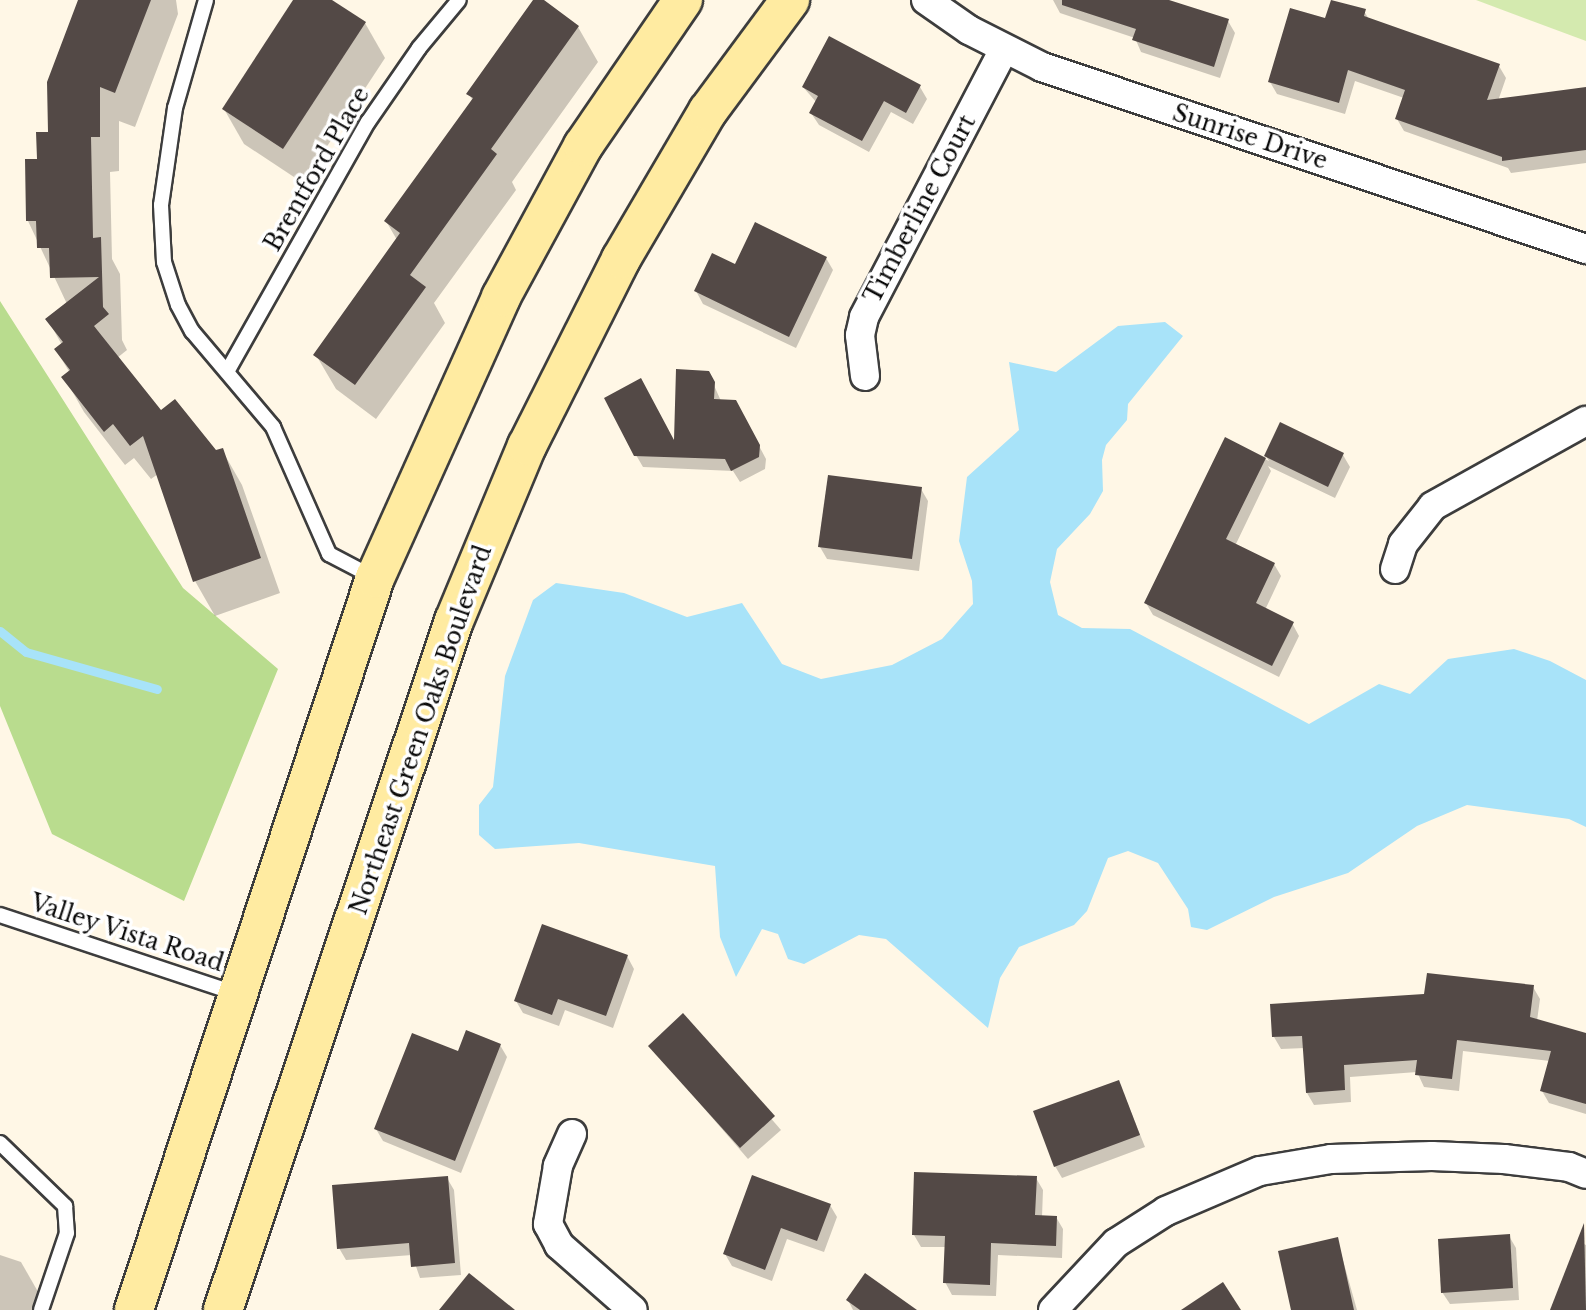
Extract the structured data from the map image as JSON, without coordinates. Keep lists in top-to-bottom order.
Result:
{
  "streets": {
    "main road": ["Northeast Green Oaks Boulevard"],
    "street": ["Sunrise Drive", "Timberline Court"],
    "lane": ["Brentford Place", "Valley Vista Road"]
  },
  "crossings": [
    ["Sunrise Drive", "Timberline Court"]
  ]
}
